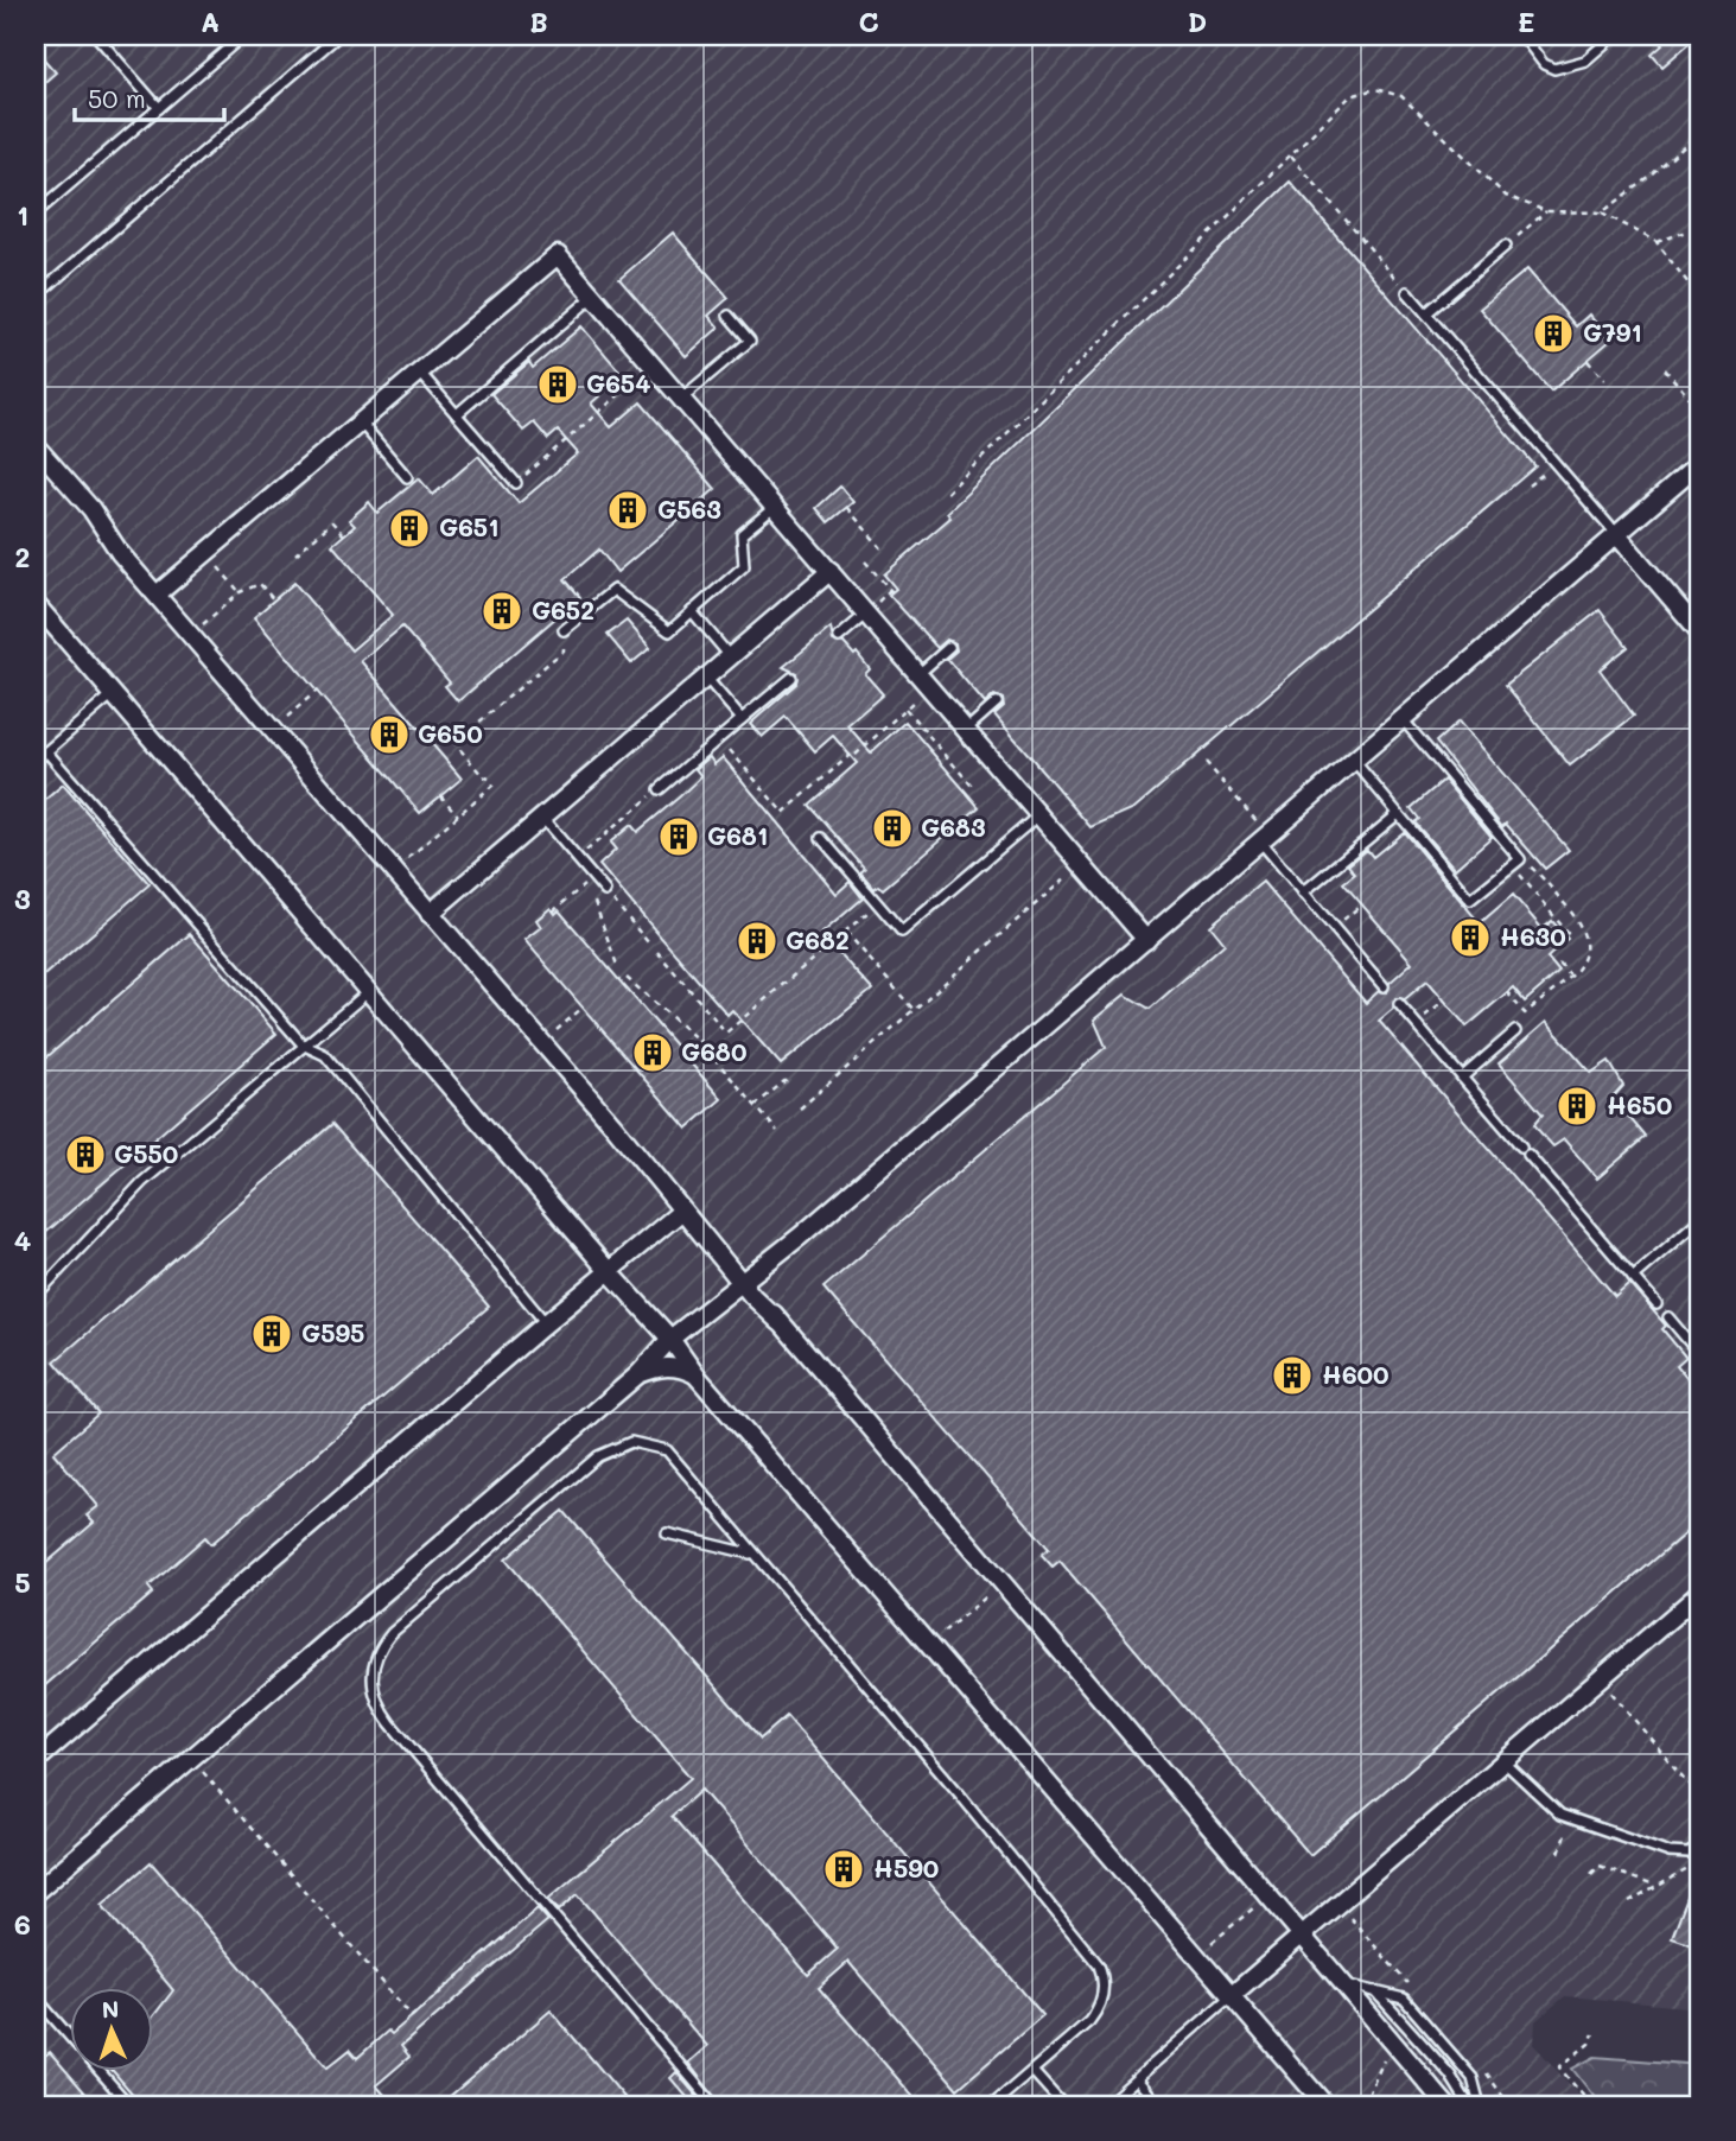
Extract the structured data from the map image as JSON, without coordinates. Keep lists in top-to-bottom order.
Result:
{
  "places": {
    "building": [
      "G791",
      "G654",
      "G563",
      "G651",
      "G652",
      "G650",
      "G683",
      "G681",
      "H630",
      "G682",
      "G680",
      "H650",
      "G550",
      "G595",
      "H600",
      "H590"
    ]
  },
  "scale_bar": "50 m",
  "north": "top",
  "grid": {
    "columns": [
      "A",
      "B",
      "C",
      "D",
      "E"
    ],
    "rows": [
      "1",
      "2",
      "3",
      "4",
      "5",
      "6"
    ]
  }
}
